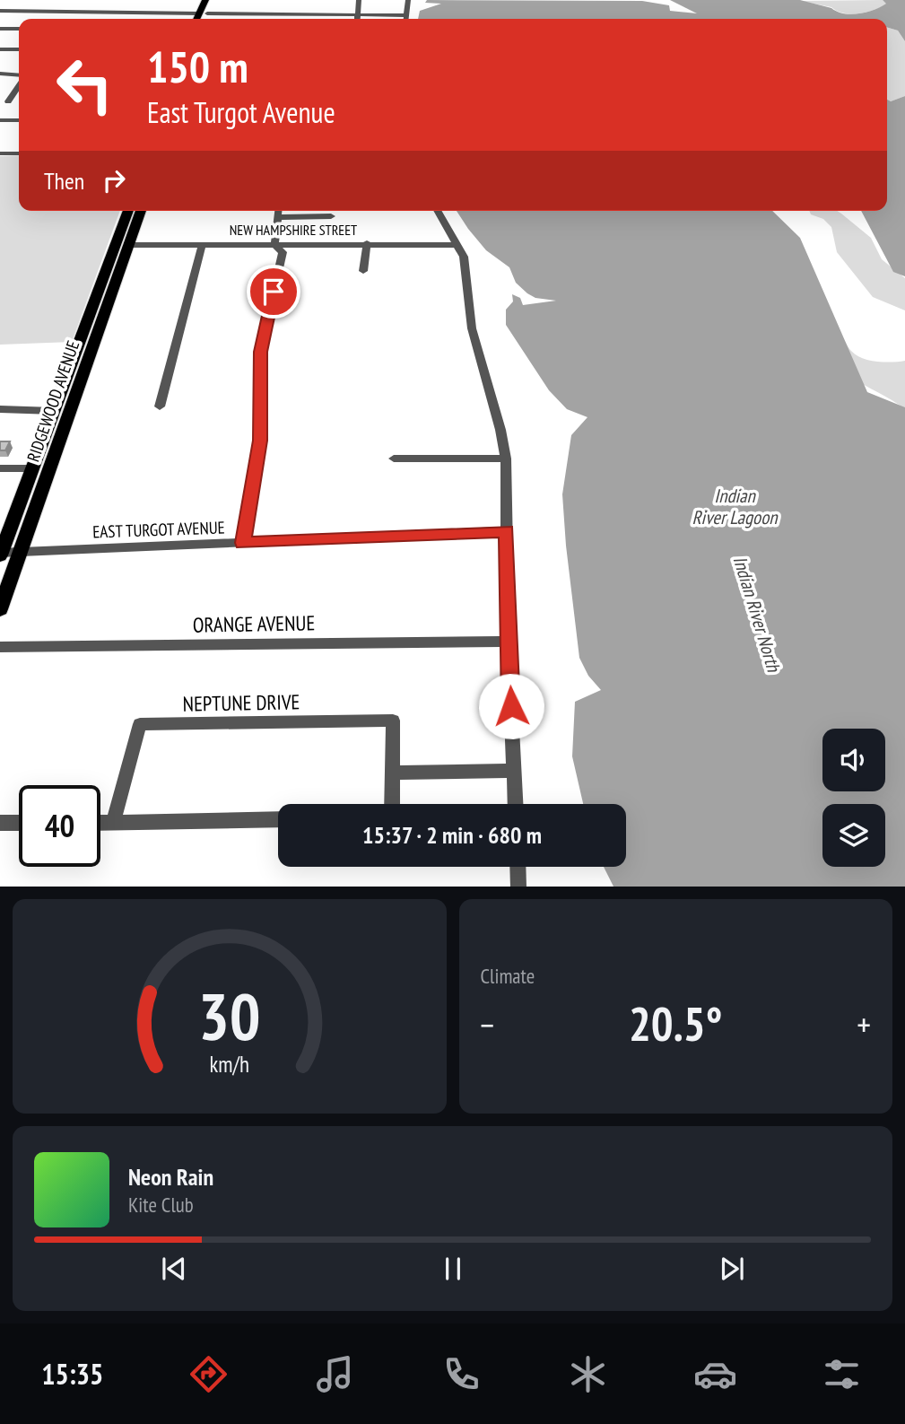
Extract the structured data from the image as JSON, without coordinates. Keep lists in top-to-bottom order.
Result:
{
  "streets": {
    "main road": ["RIDGEWOOD AVENUE"],
    "street": [
      "NEW HAMPSHIRE STREET",
      "EAST TURGOT AVENUE",
      "ORANGE AVENUE",
      "NEPTUNE DRIVE"
    ]
  },
  "crossings": [
    ["NEW HAMPSHIRE STREET", "RIDGEWOOD AVENUE"],
    ["RIDGEWOOD AVENUE", "EAST TURGOT AVENUE"]
  ],
  "water": ["Indian River Lagoon", "Indian River North"],
  "page": {
    "turn": ["150 m", "East Turgot Avenue"],
    "then": "Then",
    "limit": "40",
    "trip": "15:37 · 2 min · 680 m",
    "tile": "Climate",
    "heat": ["−", "20.5°", "+"],
    "song": ["Neon Rain", "Kite Club"],
    "tabs": "15:35",
    "gauge": ["30", "km/h"]
  }
}
